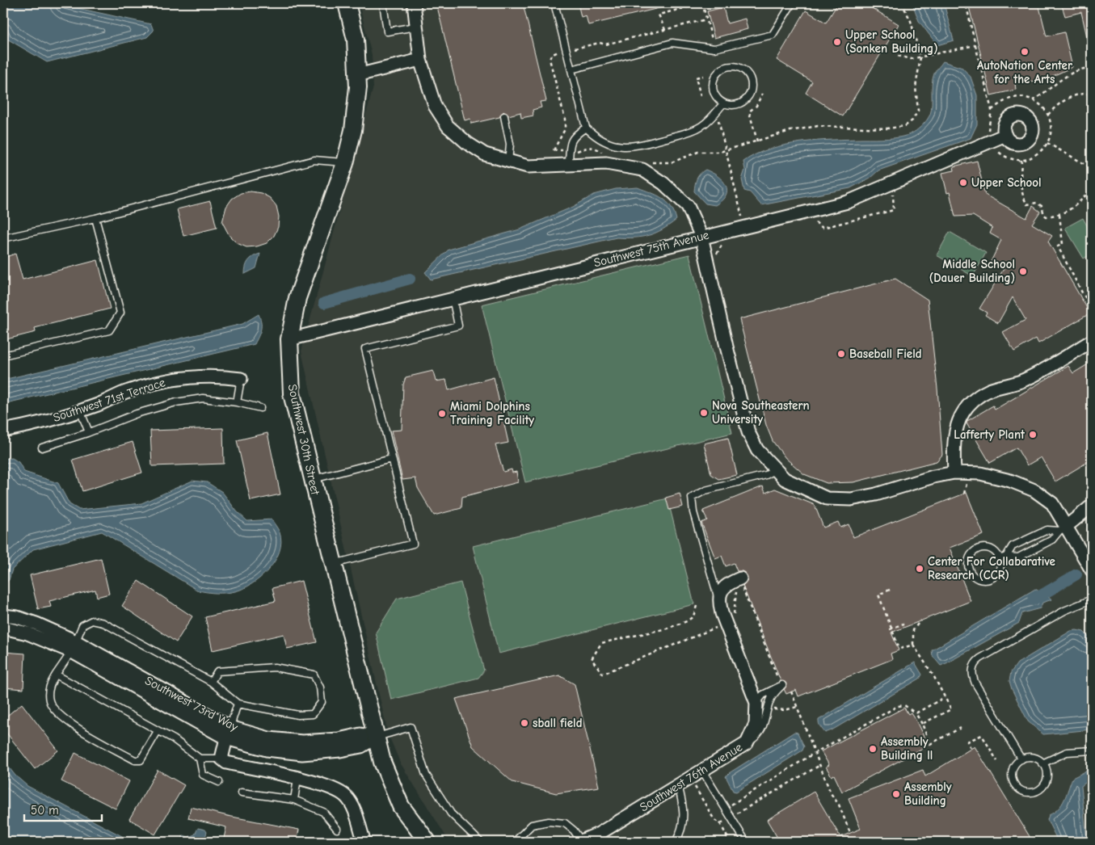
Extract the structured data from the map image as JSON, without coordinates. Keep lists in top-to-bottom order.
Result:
{
  "streets": {
    "street": [
      "Southwest 75th Avenue",
      "Southwest 71st Terrace",
      "Southwest 30th Street",
      "Southwest 73rd Way",
      "Southwest 76th Avenue"
    ]
  },
  "crossings": [
    ["Southwest 75th Avenue", "Southwest 30th Street"],
    ["Southwest 30th Street", "Southwest 73rd Way"]
  ],
  "places": [
    "Upper School (Sonken Building)",
    "AutoNation Center for the Arts",
    "Upper School",
    "Middle School (Dauer Building)",
    "Baseball Field",
    "Nova Southeastern University",
    "Miami Dolphins Training Facility",
    "Lafferty Plant",
    "Center For Collabarative Research (CCR)",
    "sball field",
    "Assembly Building ll",
    "Assembly Building"
  ],
  "scale_bar": "50 m"
}
